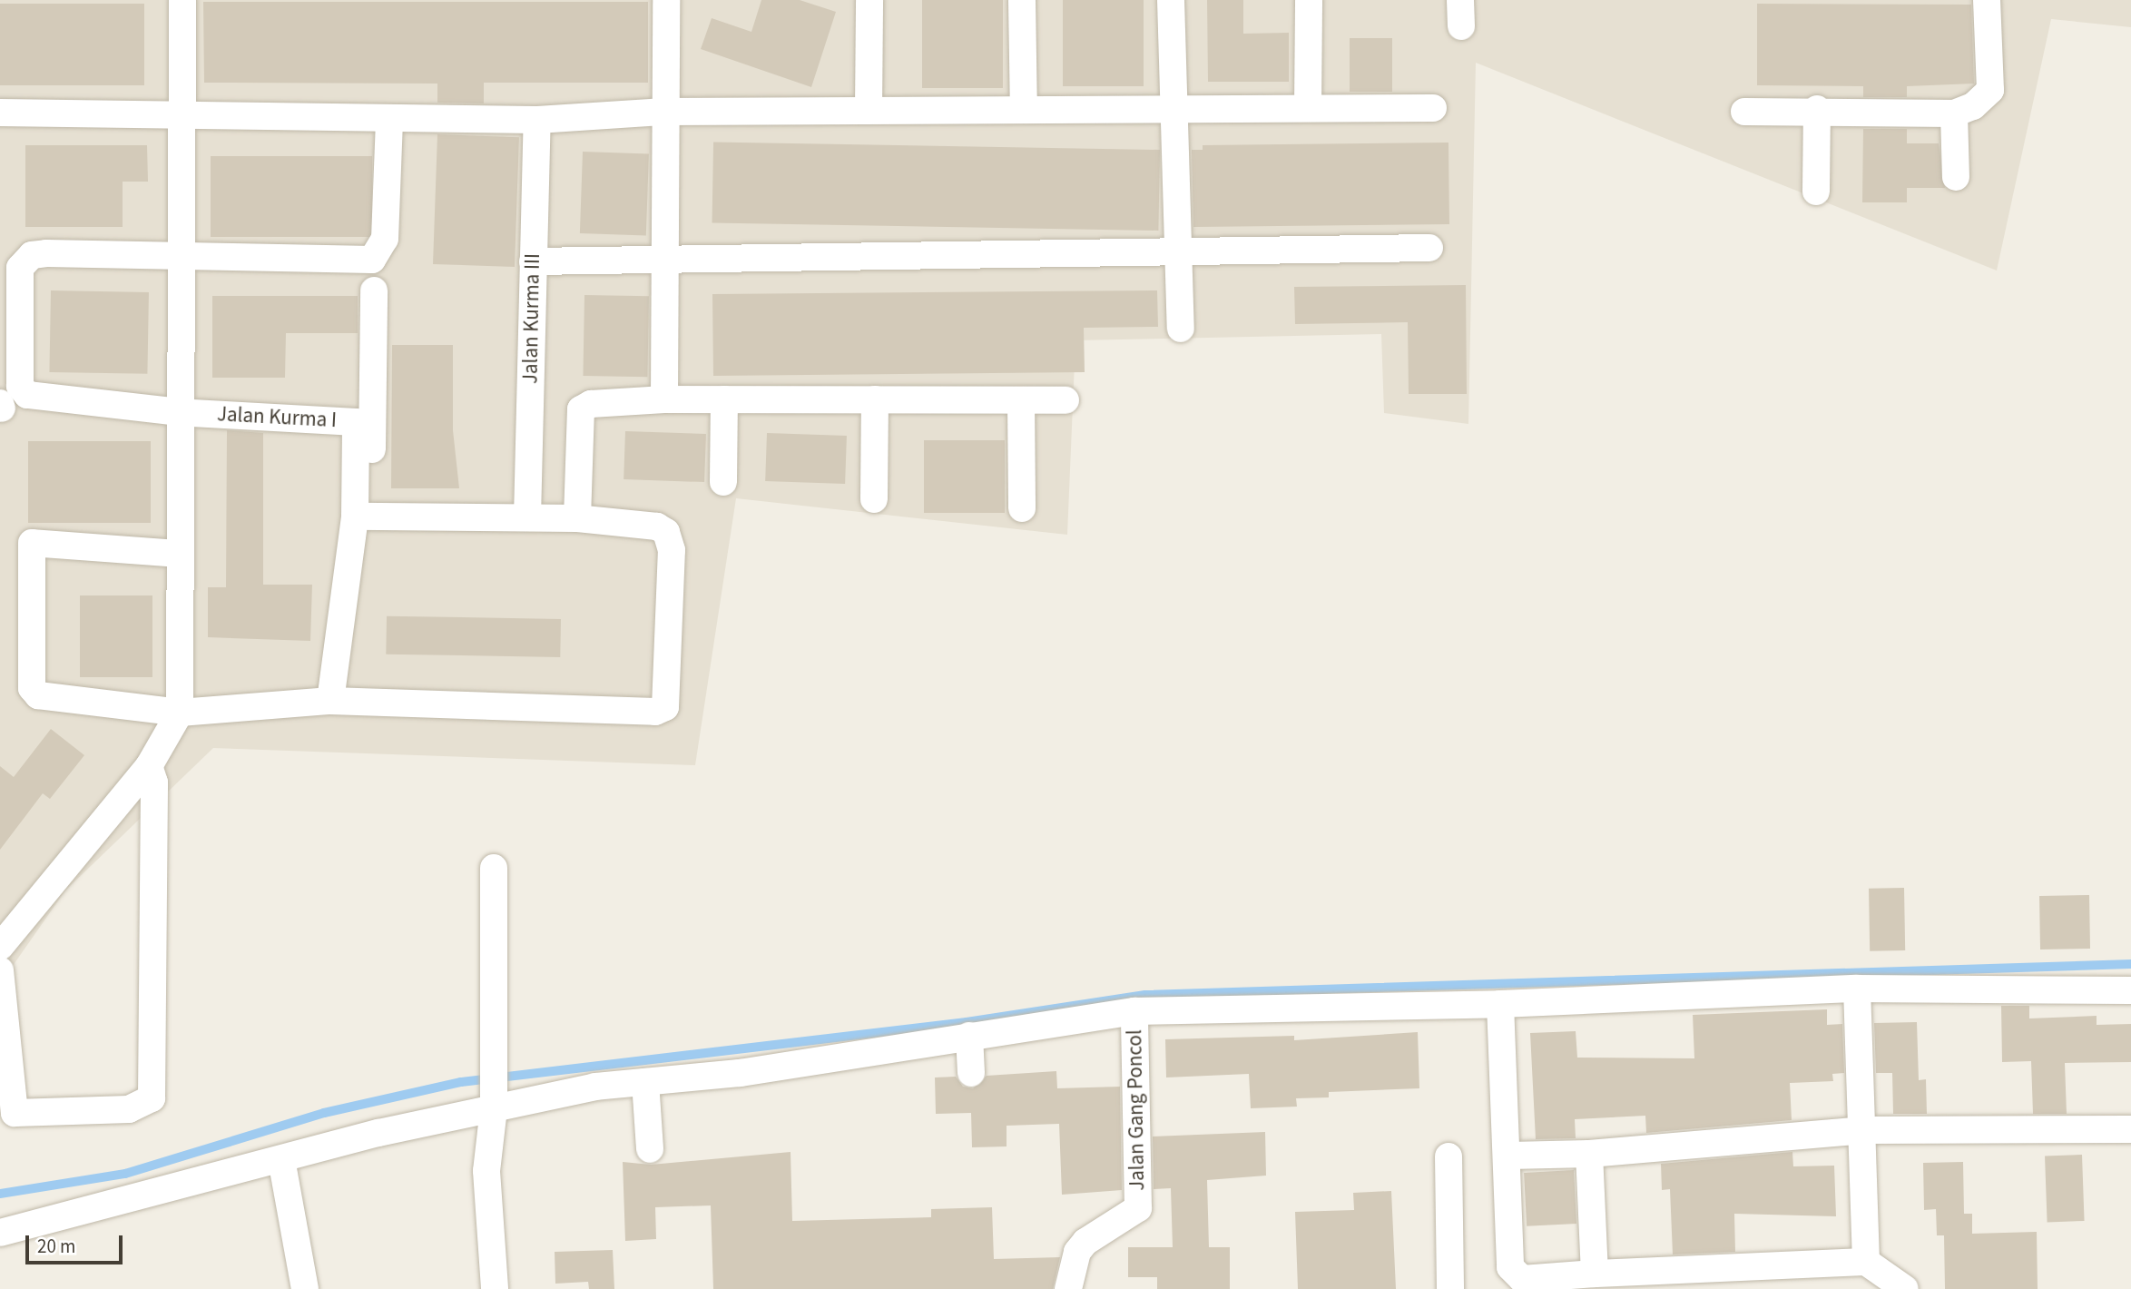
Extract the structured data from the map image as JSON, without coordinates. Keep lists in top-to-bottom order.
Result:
{
  "streets": {
    "street": ["Jalan Kurma III", "Jalan Kurma I", "Jalan Gang Poncol"]
  },
  "scale_bar": "20 m"
}
